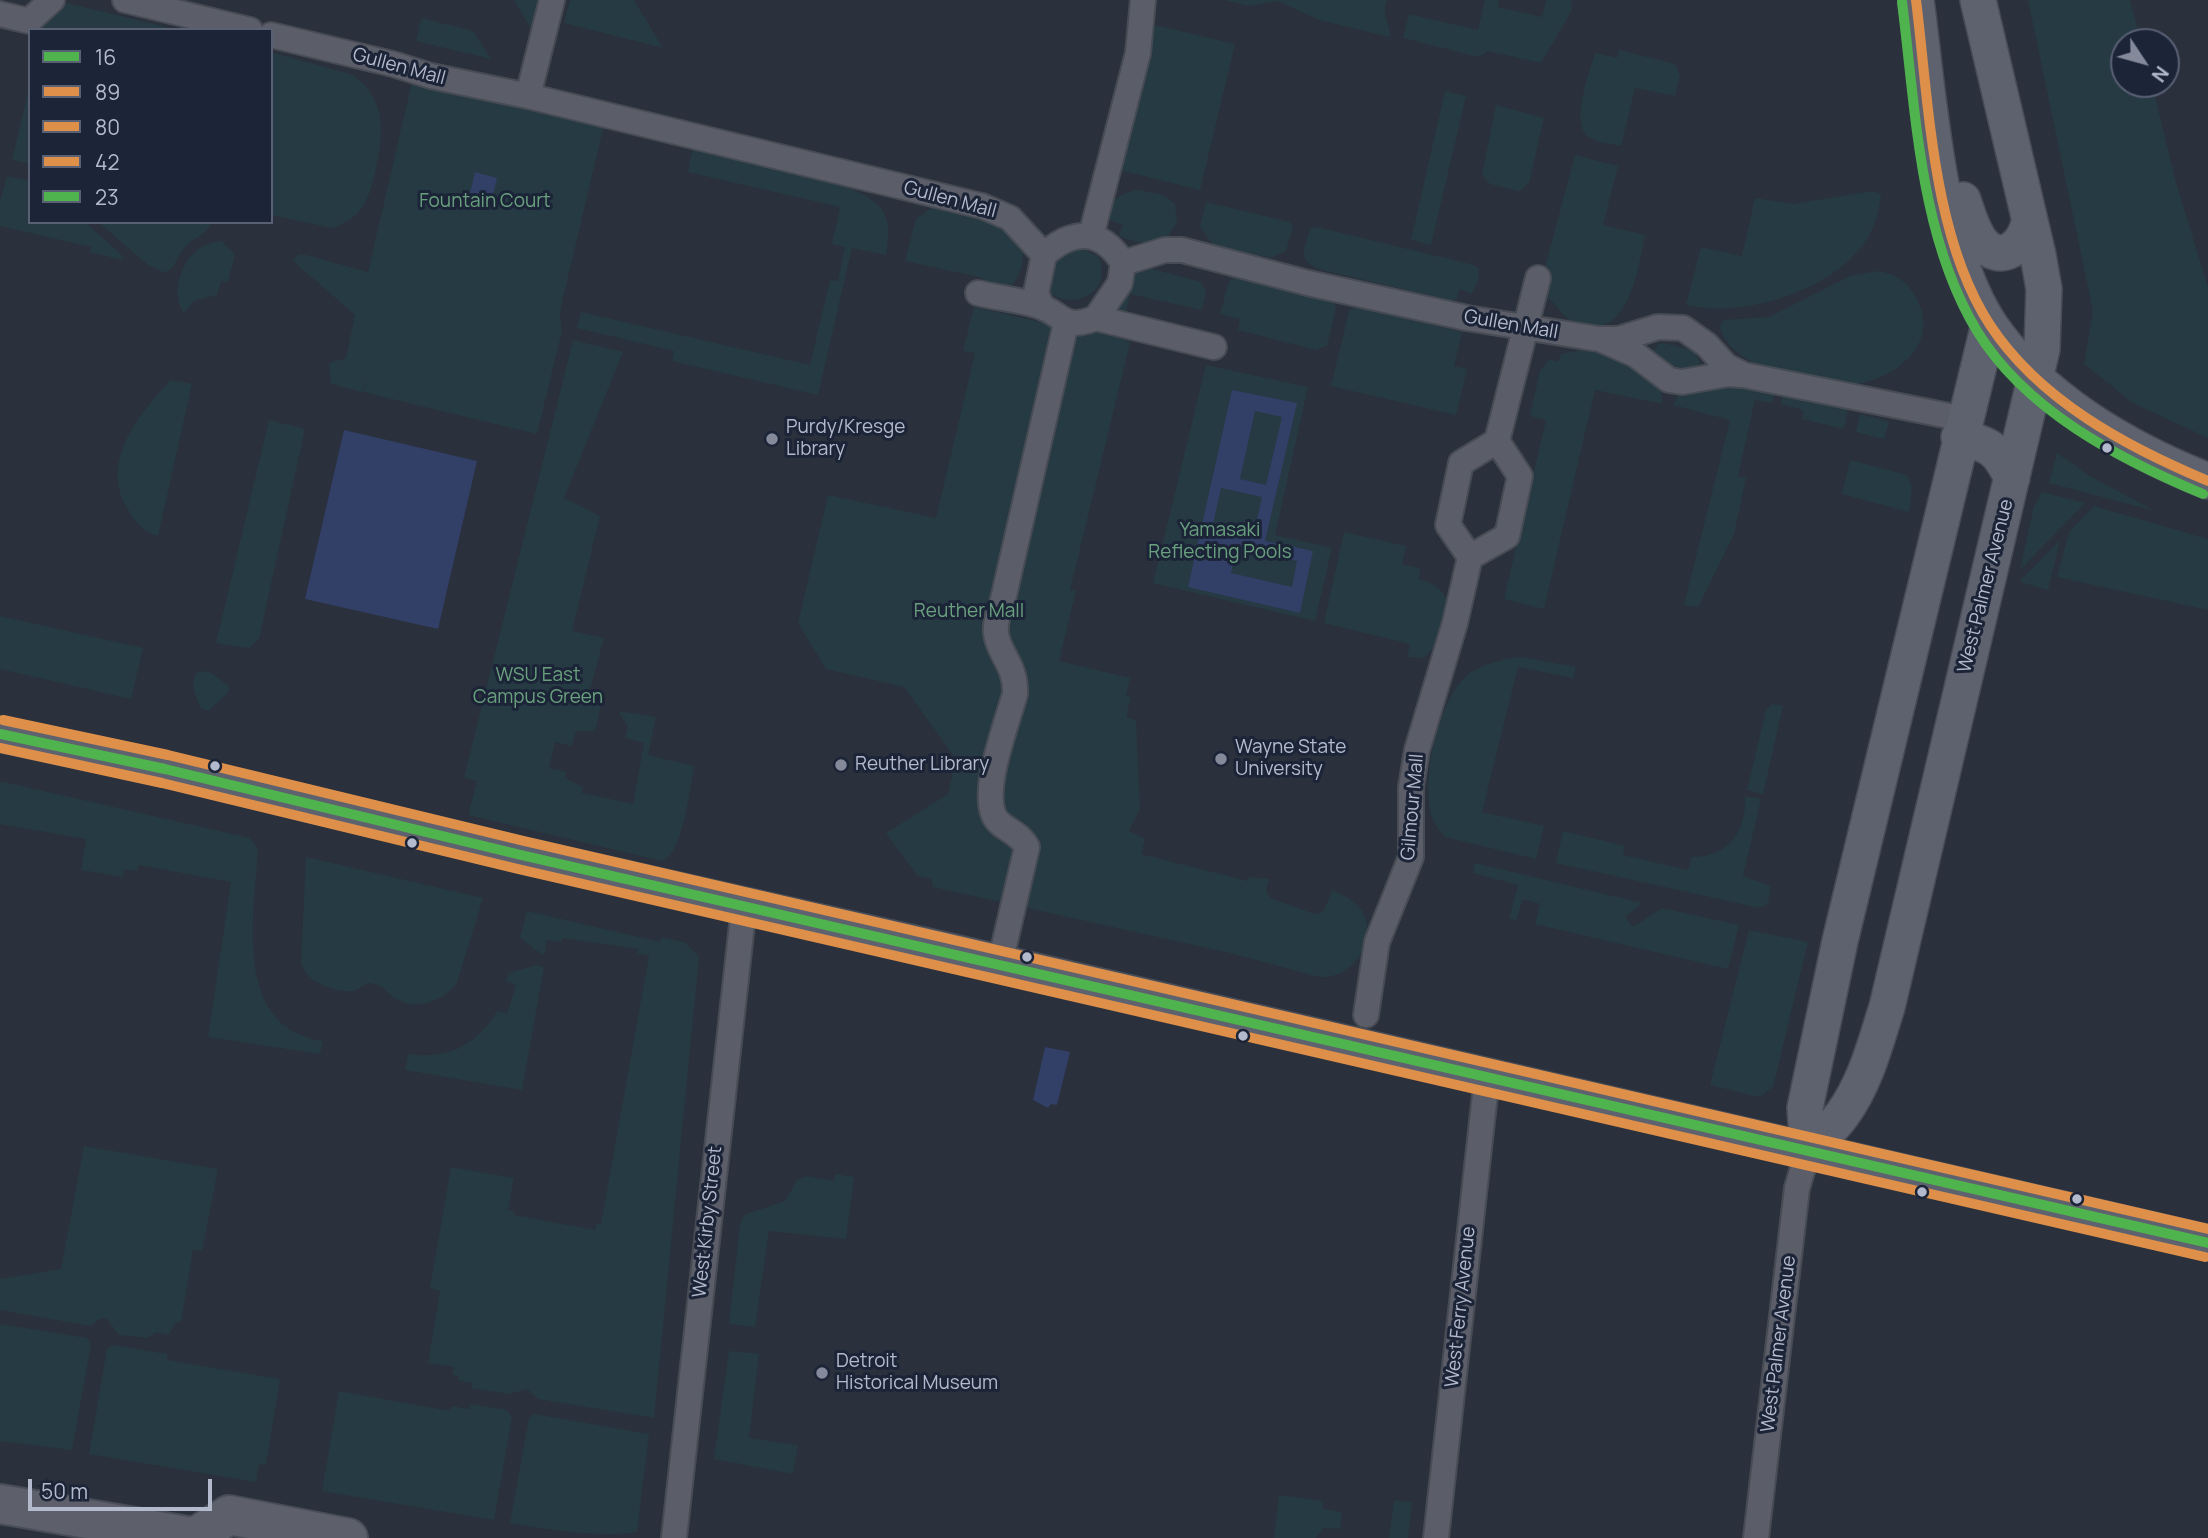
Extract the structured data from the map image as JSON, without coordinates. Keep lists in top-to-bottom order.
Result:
{
  "streets": {
    "street": [
      "Gullen Mall",
      "West Palmer Avenue",
      "Gilmour Mall",
      "West Kirby Street",
      "West Ferry Avenue"
    ]
  },
  "crossings": [
    ["Gullen Mall", "West Palmer Avenue"]
  ],
  "parks": [
    "Fountain Court",
    "Yamasaki Reflecting Pools",
    "Reuther Mall",
    "WSU East Campus Green"
  ],
  "places": [
    "Purdy/Kresge Library",
    "Wayne State University",
    "Reuther Library",
    "Detroit Historical Museum"
  ],
  "lines": [
    "transit line 42",
    "transit line 23",
    "transit line 80",
    "transit line 16",
    "transit line 89"
  ],
  "legend": [
    "16",
    "89",
    "80",
    "42",
    "23"
  ],
  "scale_bar": "50 m",
  "north": "bottom right"
}
